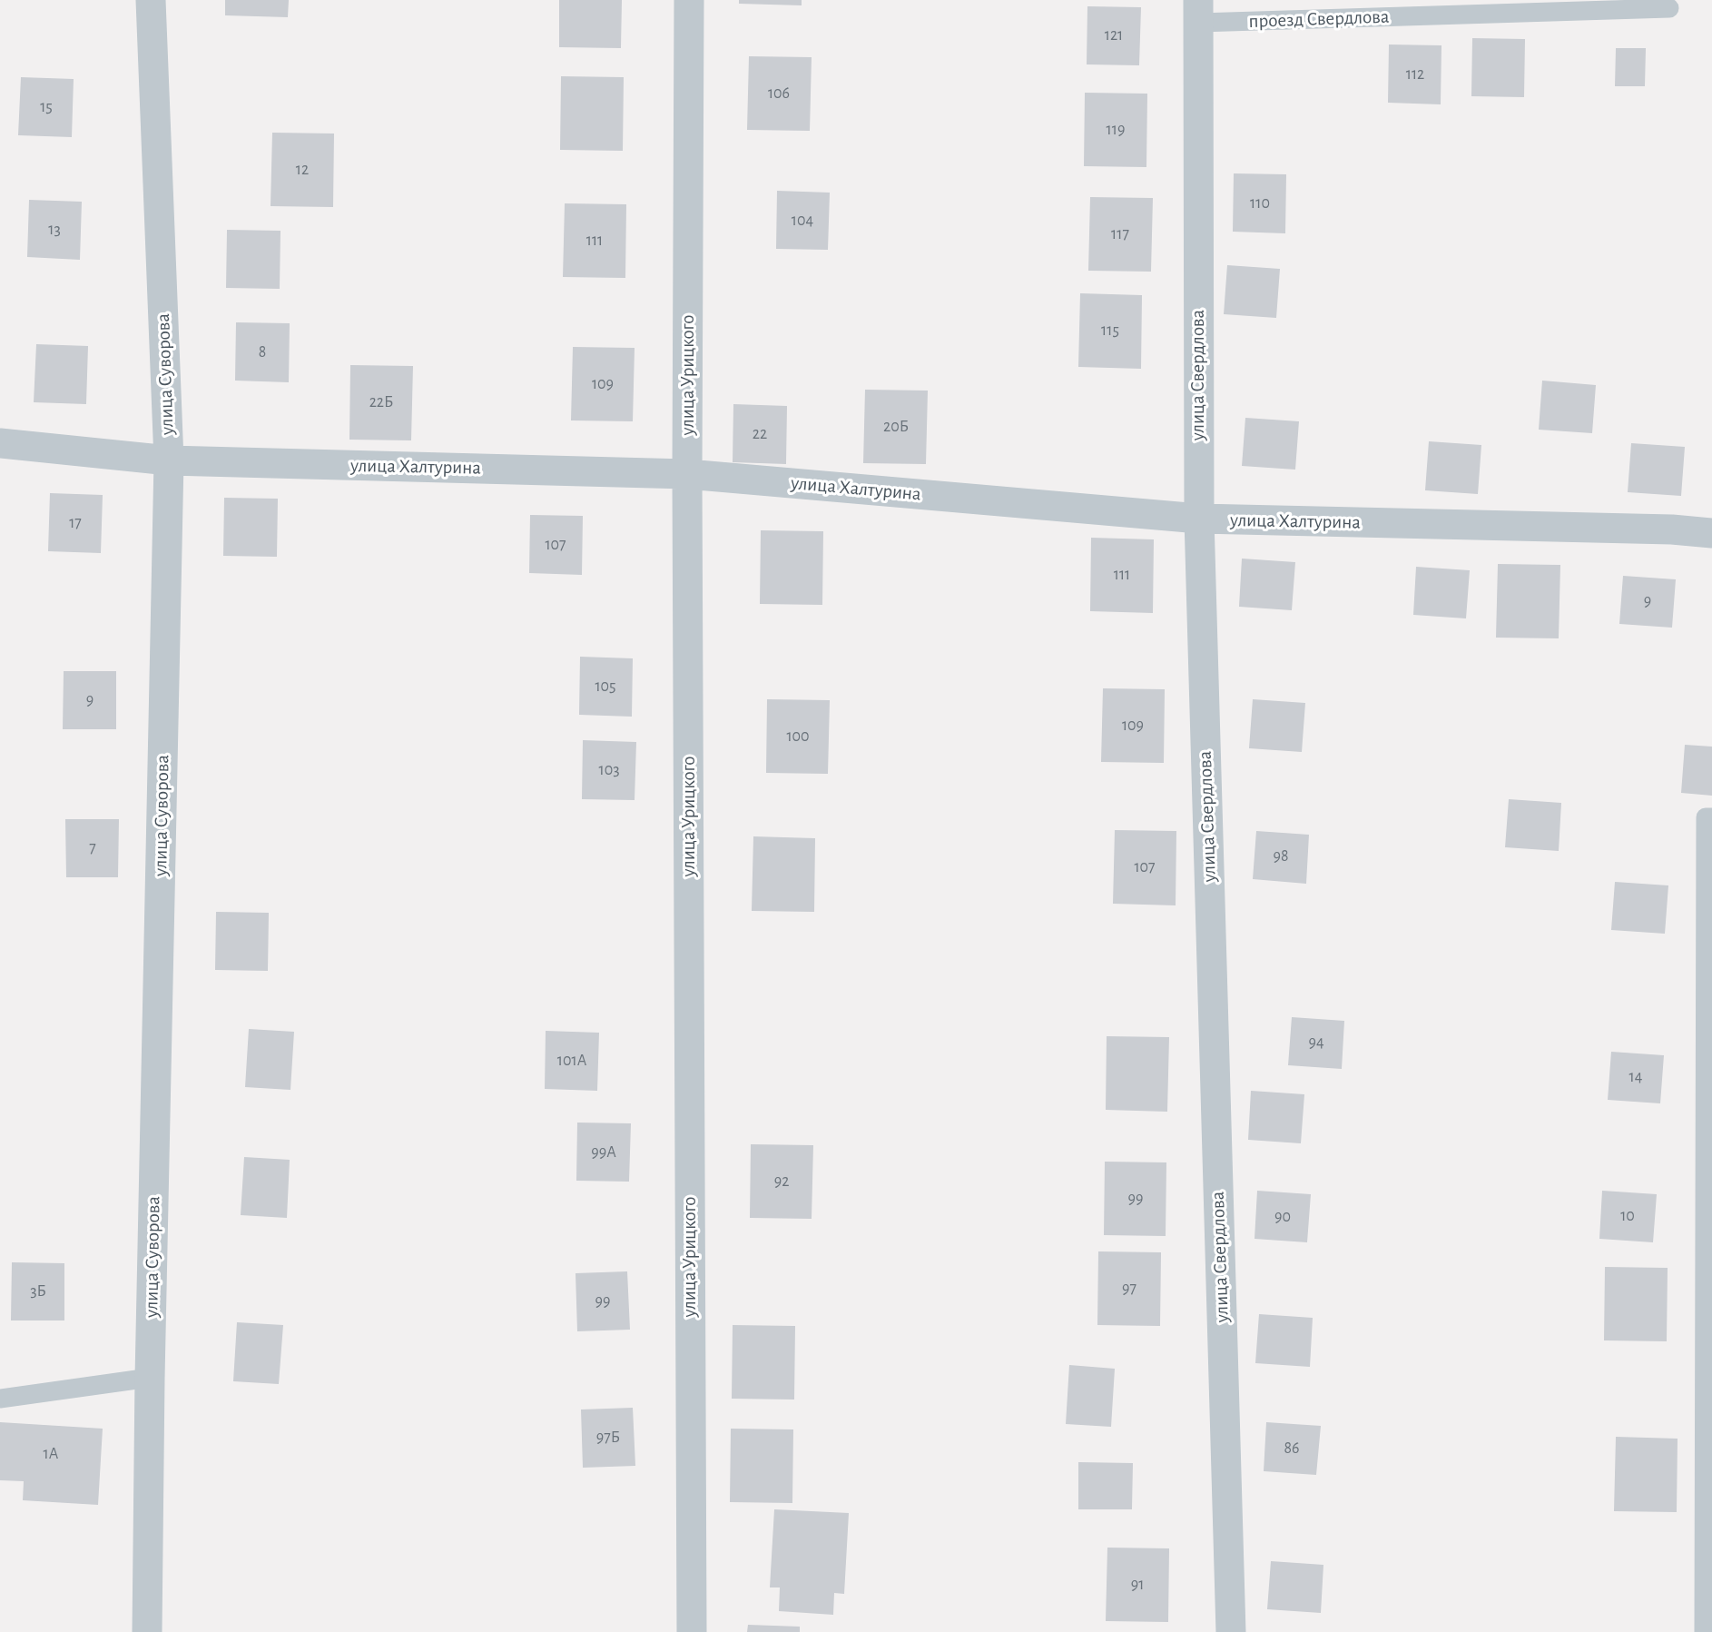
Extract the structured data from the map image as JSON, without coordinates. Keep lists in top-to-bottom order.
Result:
{
  "streets": {
    "street": [
      "улица Суворова",
      "улица Урицкого",
      "улица Свердлова",
      "улица Халтурина"
    ],
    "lane": ["проезд Свердлова"]
  },
  "crossings": [
    ["проезд Свердлова", "улица Свердлова"],
    ["улица Суворова", "улица Халтурина"],
    ["улица Урицкого", "улица Халтурина"],
    ["улица Свердлова", "улица Халтурина"]
  ],
  "house_numbers": [
    "121",
    "112",
    "106",
    "15",
    "119",
    "12",
    "110",
    "104",
    "13",
    "117",
    "111",
    "115",
    "8",
    "109",
    "22Б",
    "20Б",
    "22",
    "17",
    "107",
    "111",
    "9",
    "105",
    "9",
    "109",
    "100",
    "103",
    "7",
    "98",
    "107",
    "94",
    "101А",
    "14",
    "99А",
    "92",
    "99",
    "10",
    "90",
    "97",
    "3Б",
    "99",
    "97Б",
    "86",
    "1А",
    "91"
  ]
}
